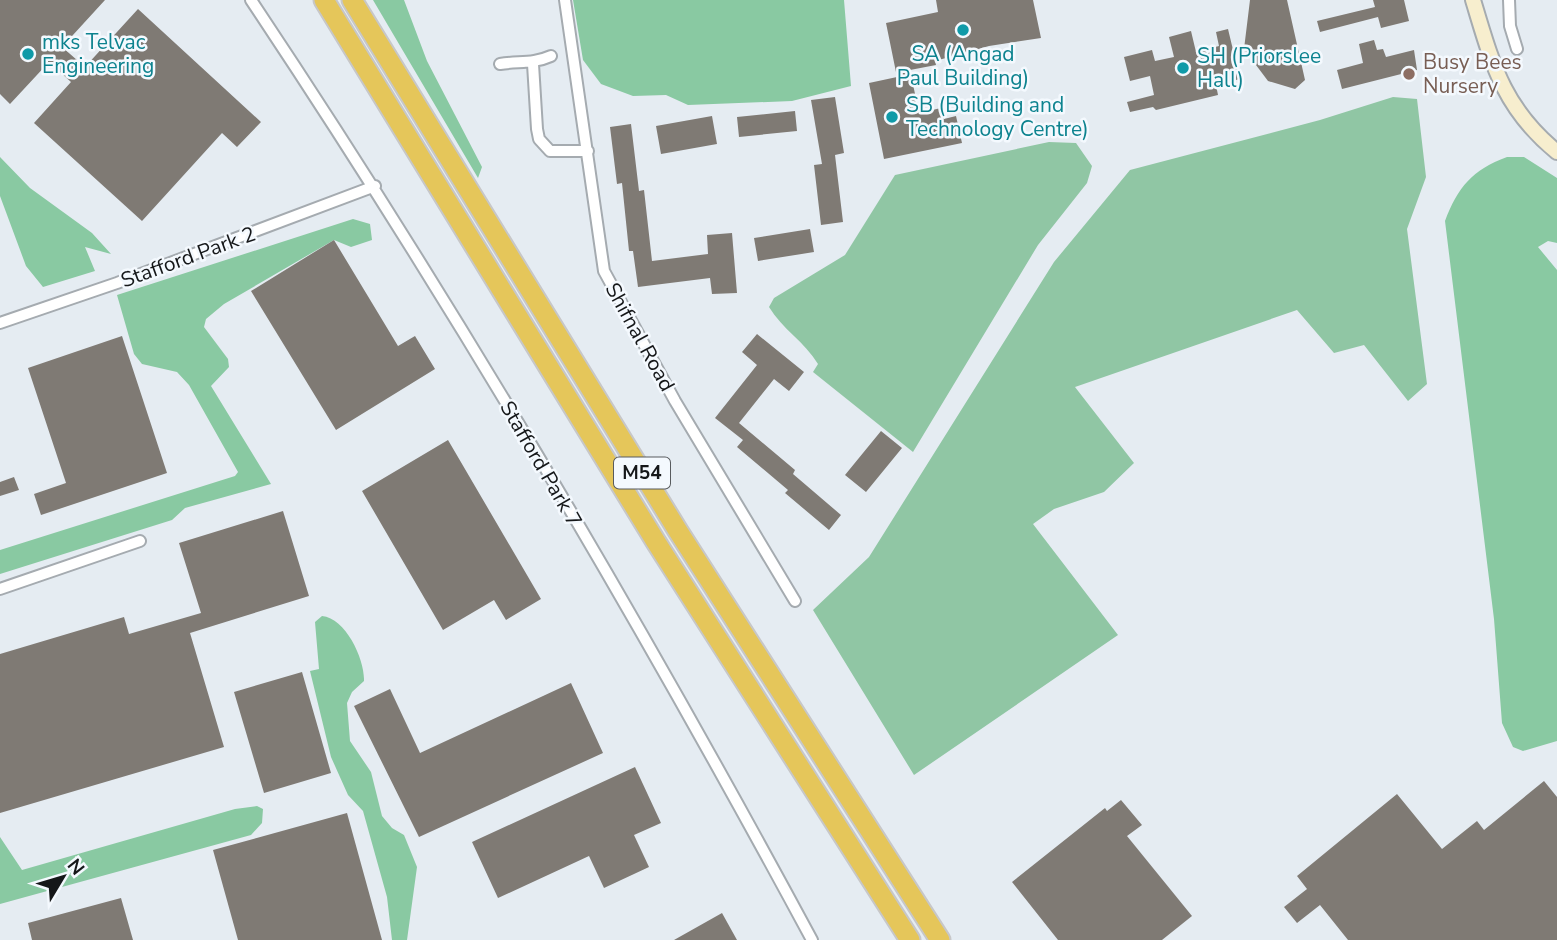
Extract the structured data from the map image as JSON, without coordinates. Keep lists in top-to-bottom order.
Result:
{
  "streets": {
    "highway": ["M54"],
    "street": ["Stafford Park 2", "Shifnal Road", "Stafford Park 7"]
  },
  "crossings": [
    ["Stafford Park 2", "Stafford Park 7"]
  ],
  "places": [
    "SA (Angad Paul Building)",
    "mks Telvac Engineering",
    "SH (Priorslee Hall)",
    "Busy Bees Nursery",
    "SB (Building and Technology Centre)"
  ],
  "north": "top right"
}
